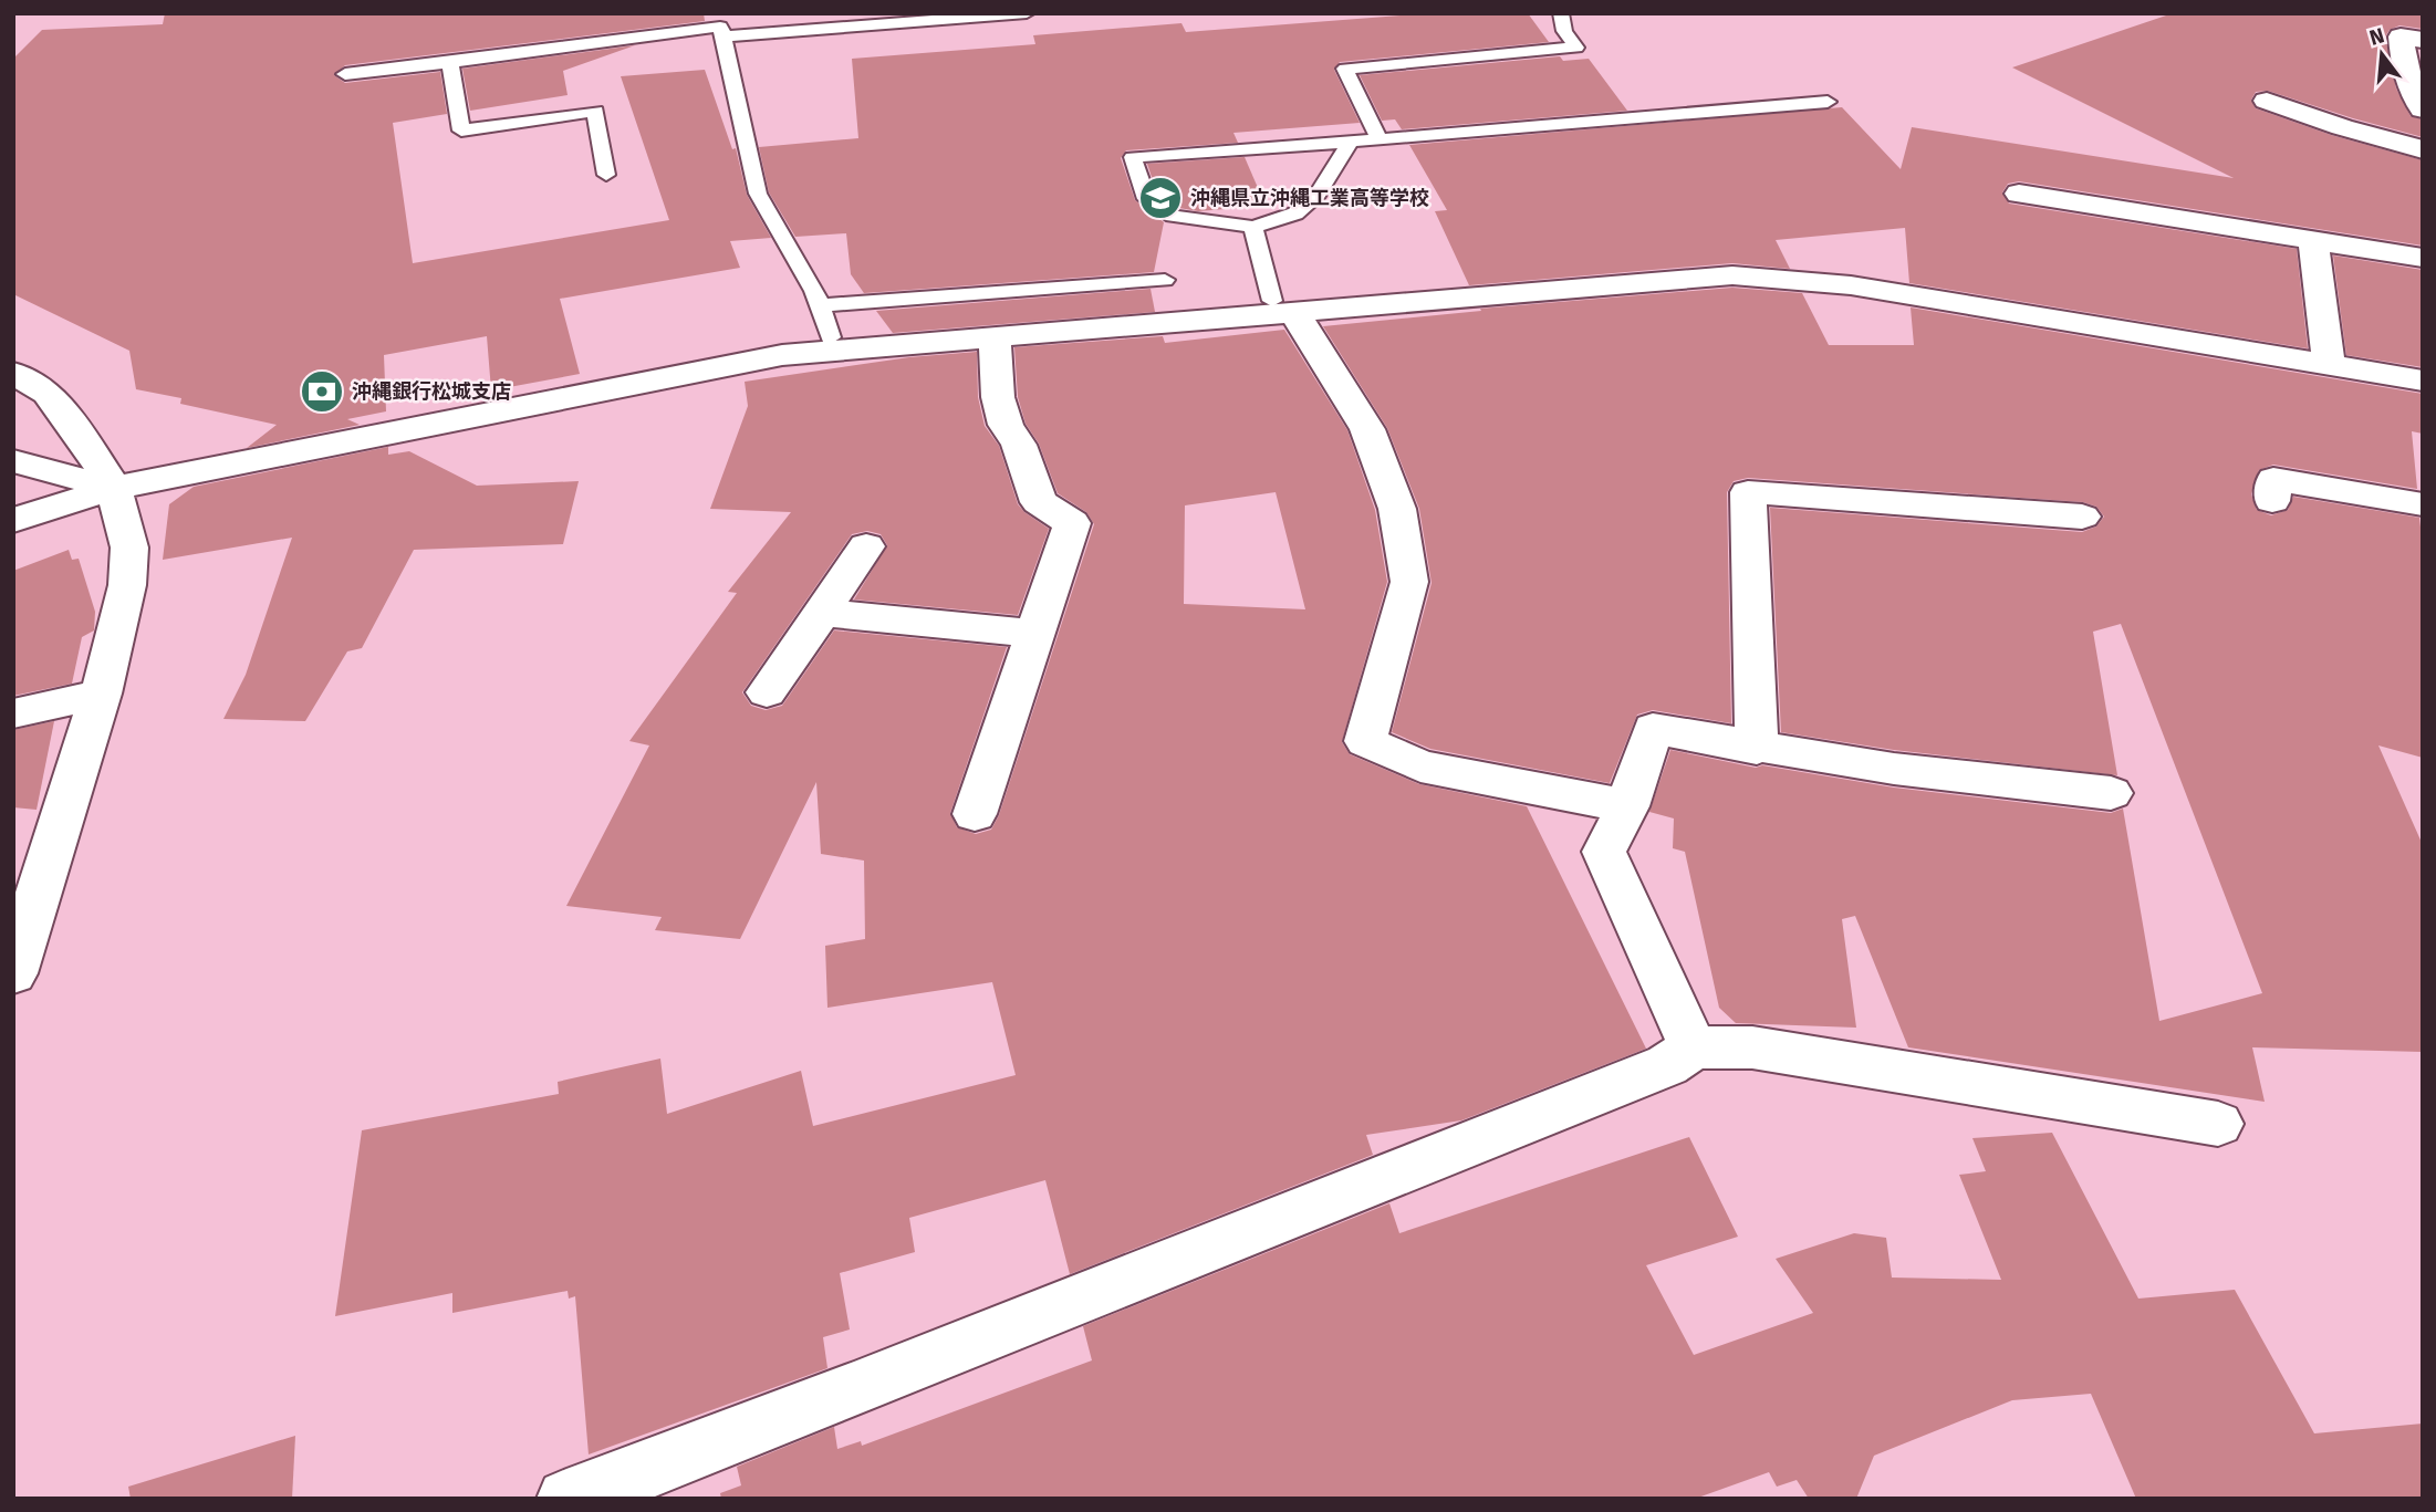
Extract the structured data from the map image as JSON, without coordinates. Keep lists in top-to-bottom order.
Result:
{
  "places": {
    "school or university": ["沖縄県立沖縄工業高等学校"],
    "bank": ["沖縄銀行松城支店"]
  },
  "north": "top"
}
